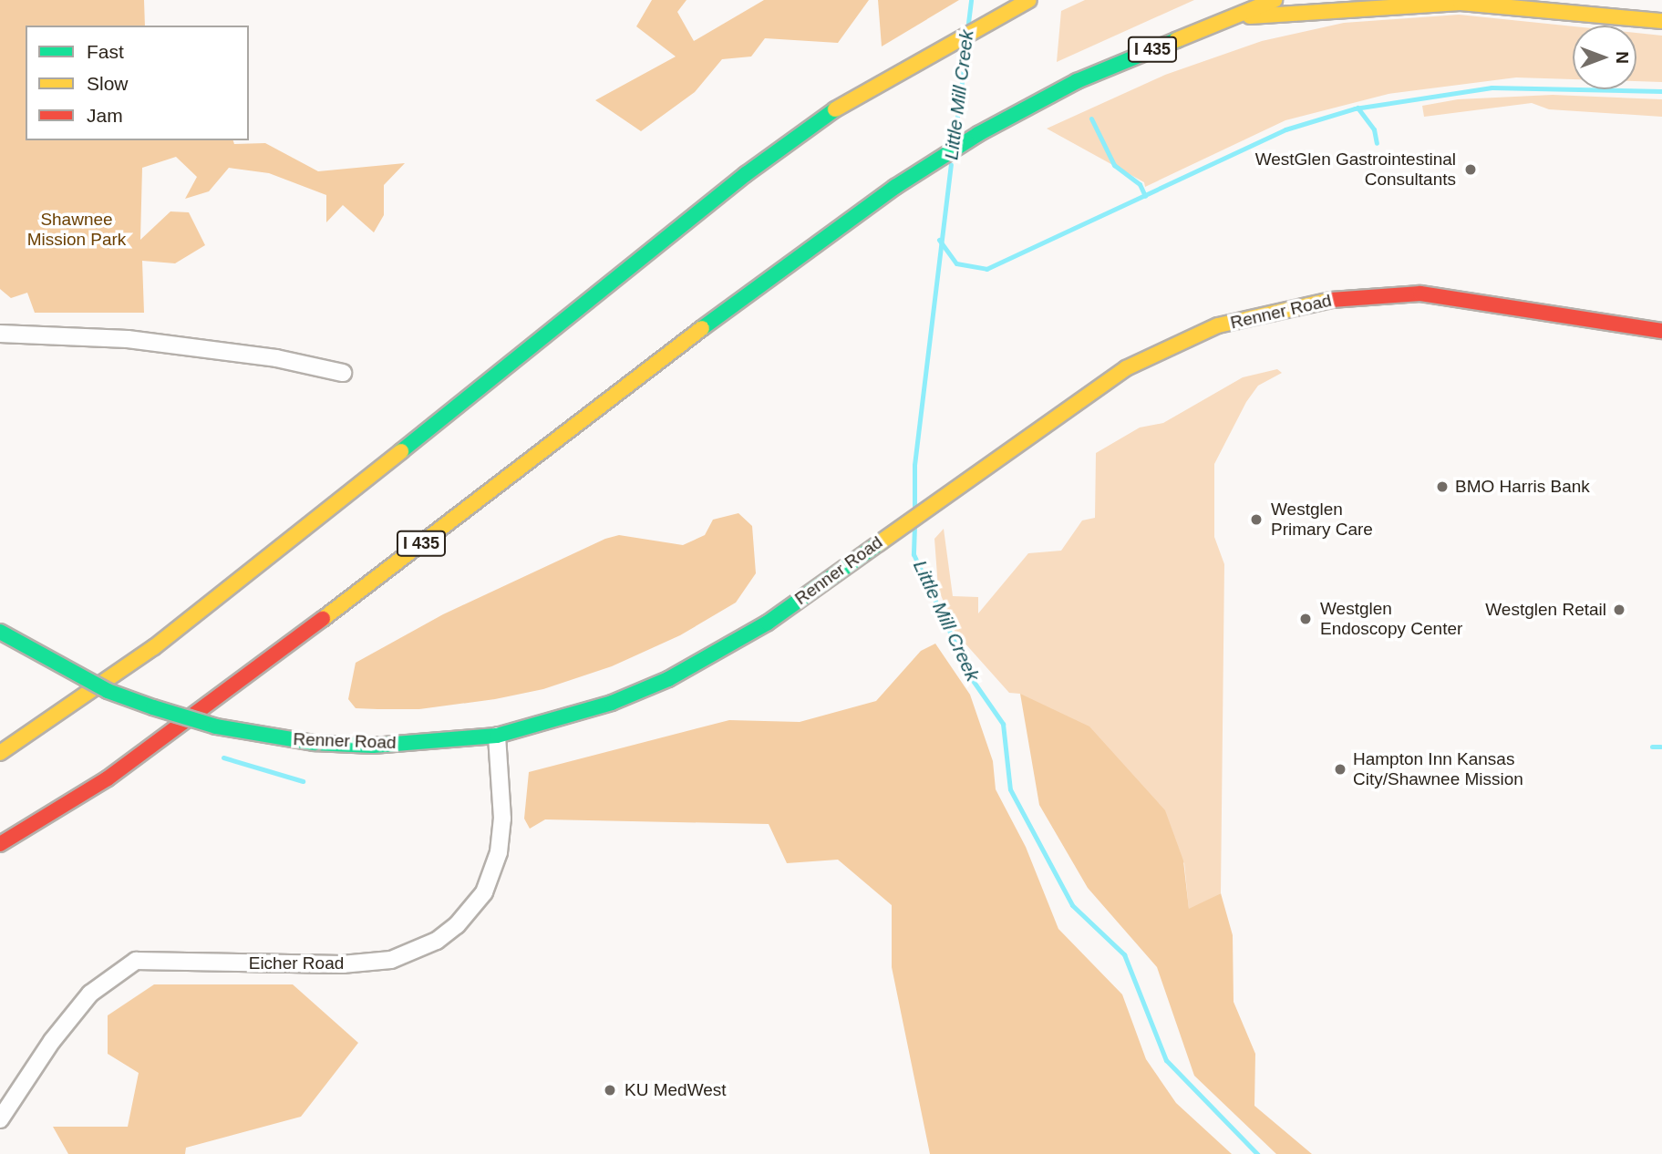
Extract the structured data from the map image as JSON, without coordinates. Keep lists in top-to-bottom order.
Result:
{
  "streets": {
    "main road": ["I 435", "Renner Road"],
    "street": ["Eicher Road"]
  },
  "crossings": [
    ["Renner Road", "Eicher Road"]
  ],
  "water": ["Little Mill Creek"],
  "parks": ["Shawnee Mission Park"],
  "places": [
    "WestGlen Gastrointestinal Consultants",
    "BMO Harris Bank",
    "Westglen Primary Care",
    "Westglen Retail",
    "Westglen Endoscopy Center",
    "Hampton Inn Kansas City/Shawnee Mission",
    "KU MedWest"
  ],
  "legend": ["Fast", "Slow", "Jam"],
  "north": "right"
}
